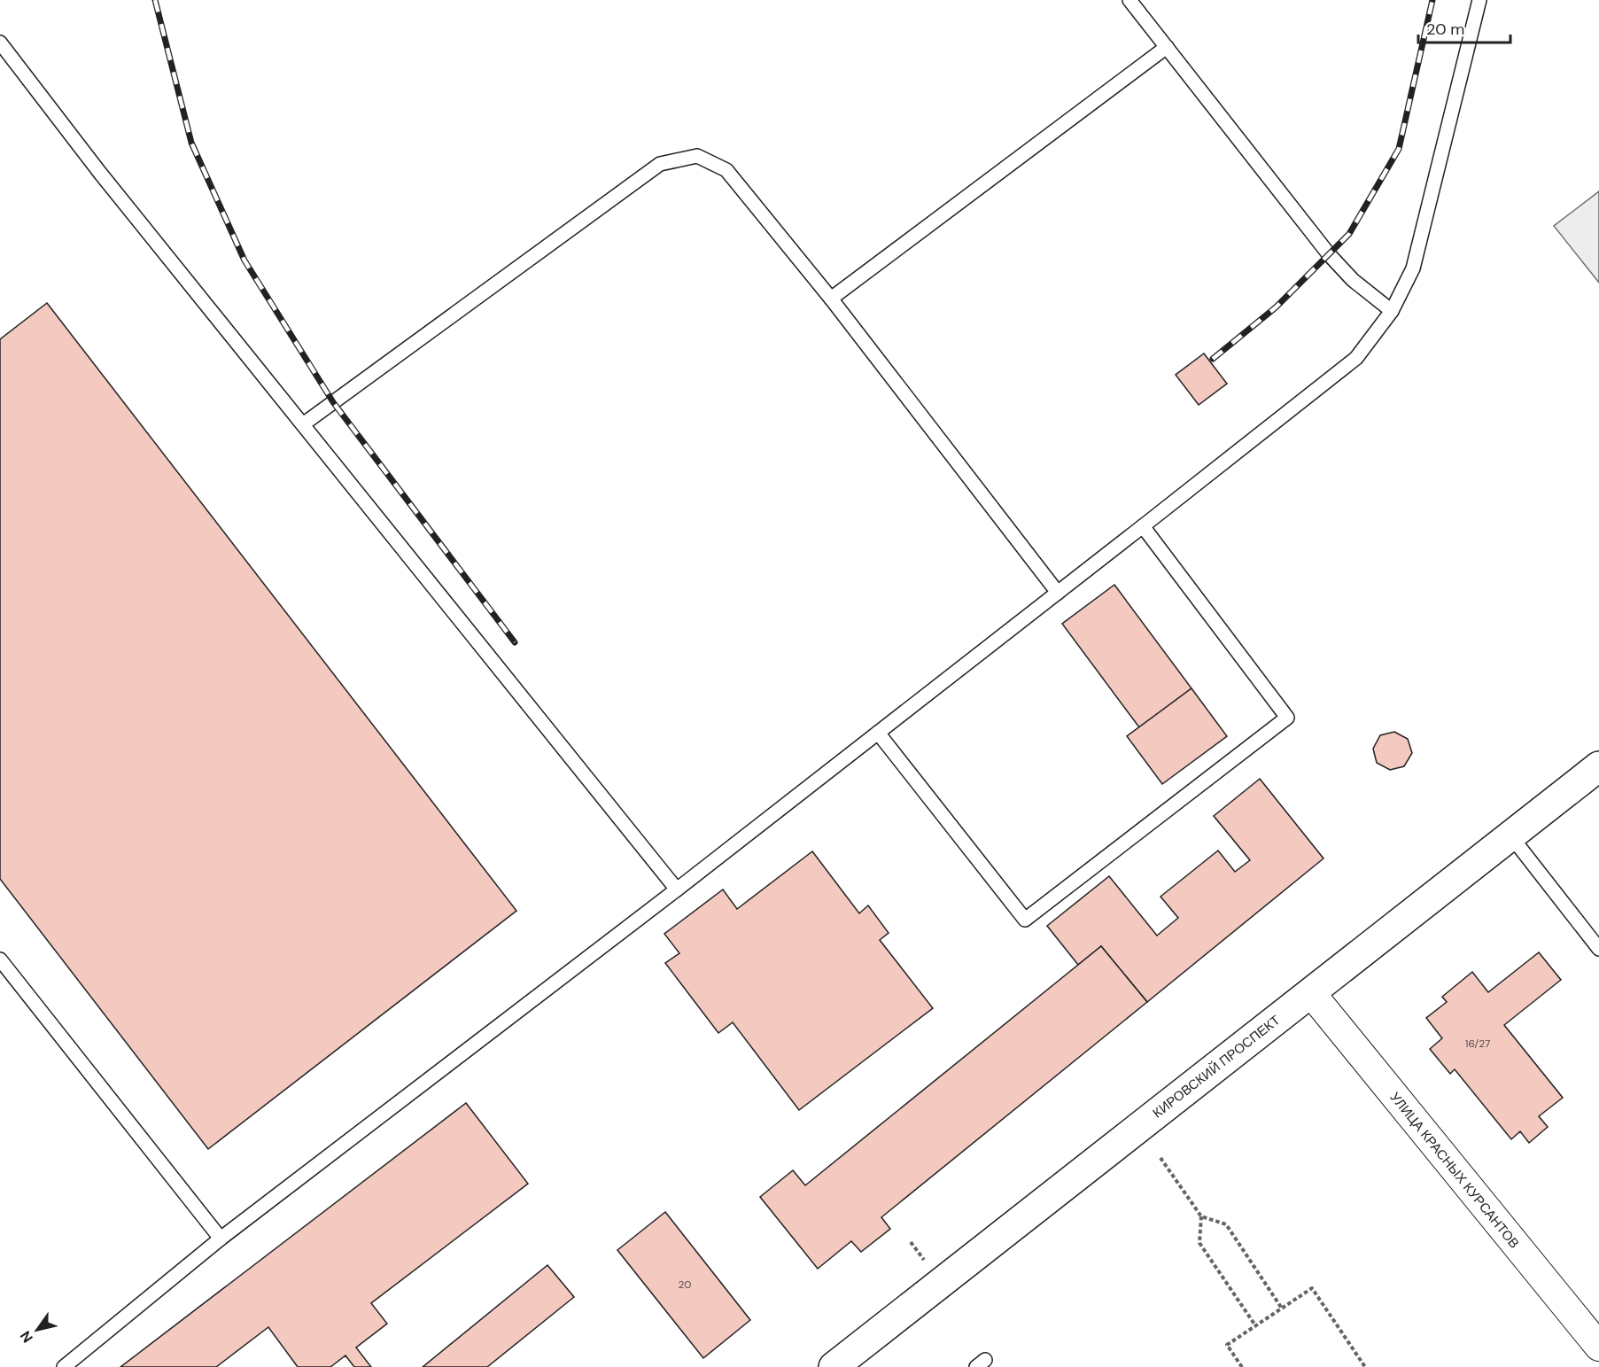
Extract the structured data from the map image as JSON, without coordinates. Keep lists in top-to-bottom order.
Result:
{
  "streets": {
    "main road": ["КИРОВСКИЙ ПРОСПЕКТ"],
    "street": ["УЛИЦА КРАСНЫХ КУРСАНТОВ"]
  },
  "crossings": [
    ["КИРОВСКИЙ ПРОСПЕКТ", "УЛИЦА КРАСНЫХ КУРСАНТОВ"]
  ],
  "house_numbers": ["16/27", "20"],
  "scale_bar": "20 m",
  "north": "bottom left"
}
